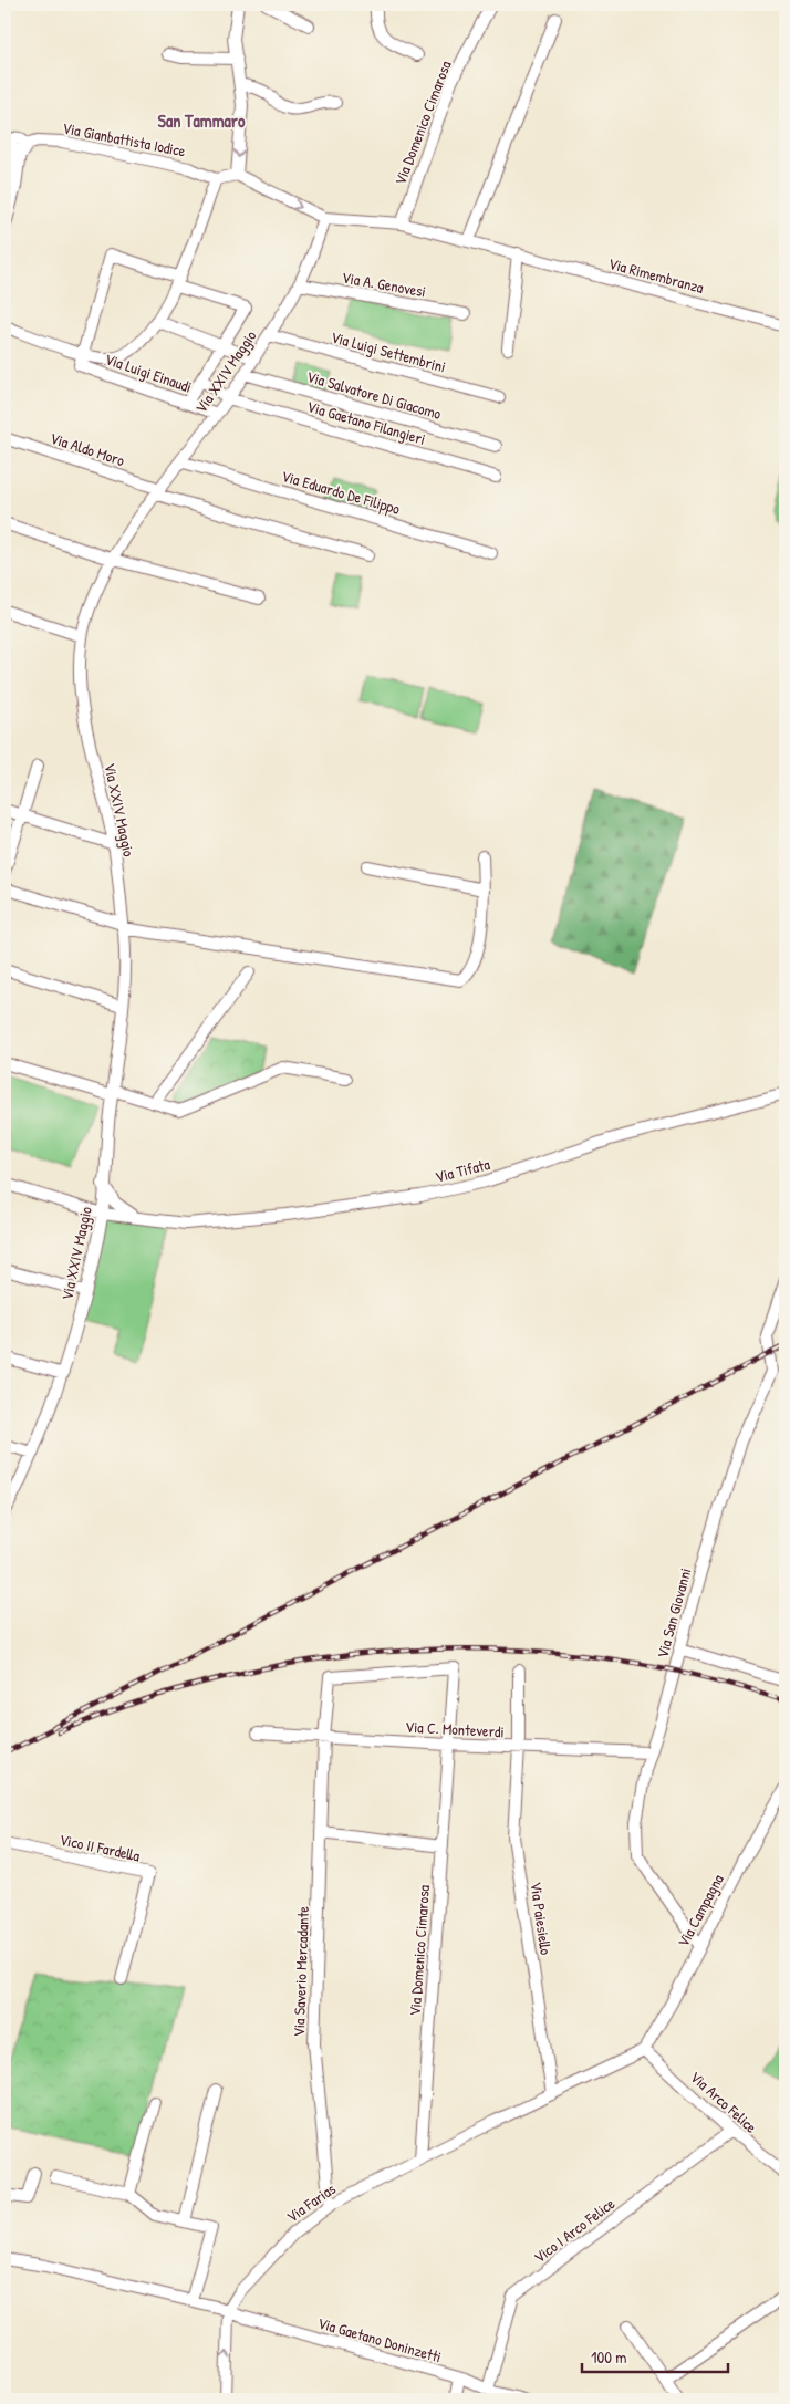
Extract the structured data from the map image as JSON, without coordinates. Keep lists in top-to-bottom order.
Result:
{
  "streets": {
    "street": [
      "Via Domenico Cimarosa",
      "Via Gianbattista Iodice",
      "Via Rimembranza",
      "Via A. Genovesi",
      "Via Luigi Settembrini",
      "Via XXIV Maggio",
      "Via Luigi Einaudi",
      "Via Salvatore Di Giacomo",
      "Via Gaetano Filangieri",
      "Via Aldo Moro",
      "Via Eduardo De Filippo",
      "Via Tifata",
      "Via San Giovanni",
      "Via C. Monteverdi",
      "Vico II Fardella",
      "Via Campagna",
      "Via Paiesiello",
      "Via Saverio Mercadante",
      "Via Arco Felice",
      "Via Farias",
      "Vico I Arco Felice",
      "Via Gaetano Doninzetti"
    ]
  },
  "crossings": [
    ["Via Domenico Cimarosa", "Via Rimembranza"],
    ["Via Domenico Cimarosa", "Via C. Monteverdi"],
    ["Via Domenico Cimarosa", "Via Saverio Mercadante"],
    ["Via Domenico Cimarosa", "Via Farias"],
    ["Via Rimembranza", "Via XXIV Maggio"],
    ["Via A. Genovesi", "Via XXIV Maggio"],
    ["Via Luigi Settembrini", "Via XXIV Maggio"],
    ["Via XXIV Maggio", "Via Luigi Einaudi"],
    ["Via XXIV Maggio", "Via Salvatore Di Giacomo"],
    ["Via XXIV Maggio", "Via Gaetano Filangieri"],
    ["Via XXIV Maggio", "Via Aldo Moro"],
    ["Via XXIV Maggio", "Via Eduardo De Filippo"],
    ["Via XXIV Maggio", "Via Tifata"],
    ["Via San Giovanni", "Via C. Monteverdi"],
    ["Via San Giovanni", "Via Campagna"],
    ["Via C. Monteverdi", "Via Paiesiello"],
    ["Via C. Monteverdi", "Via Saverio Mercadante"],
    ["Via Campagna", "Via Arco Felice"],
    ["Via Campagna", "Via Farias"],
    ["Via Paiesiello", "Via Farias"],
    ["Via Saverio Mercadante", "Via Farias"],
    ["Via Arco Felice", "Via Farias"],
    ["Via Arco Felice", "Vico I Arco Felice"],
    ["Via Farias", "Via Gaetano Doninzetti"],
    ["Vico I Arco Felice", "Via Gaetano Doninzetti"]
  ],
  "districts": ["San Tammaro"],
  "scale_bar": "100 m"
}
